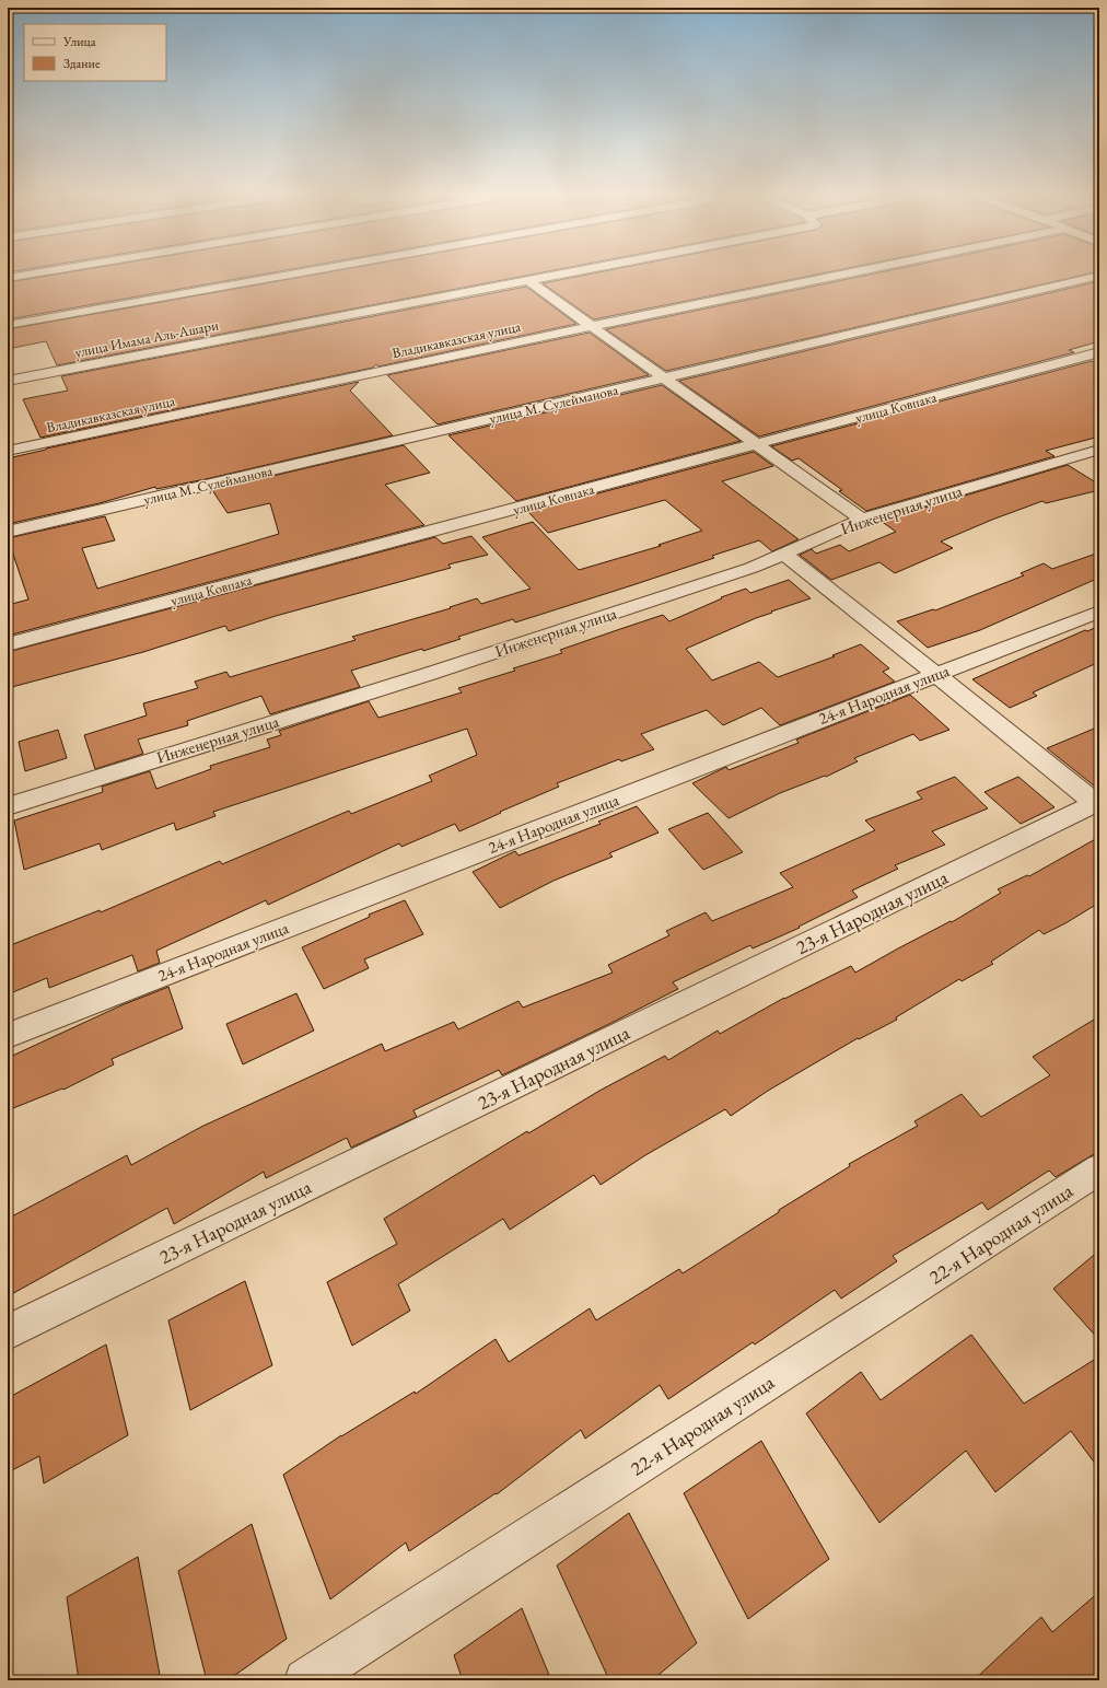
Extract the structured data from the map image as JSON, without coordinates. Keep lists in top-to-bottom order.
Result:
{
  "streets": {
    "street": [
      "улица Имама Аль-Ашари",
      "Владикавказская улица",
      "улица М. Сулейманова",
      "улица Ковпака",
      "Инженерная улица",
      "24-я Народная улица",
      "23-я Народная улица",
      "22-я Народная улица"
    ]
  },
  "legend": ["Улица", "Здание"]
}
